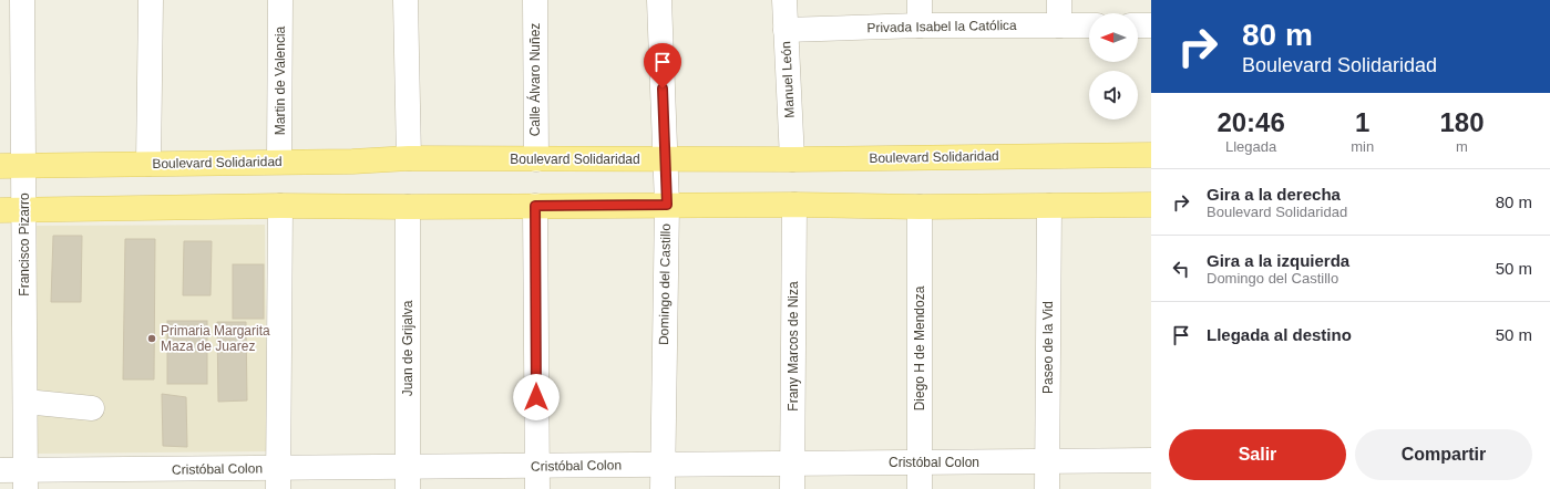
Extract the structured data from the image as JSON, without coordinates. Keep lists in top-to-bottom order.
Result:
{
  "streets": {
    "main road": ["Boulevard Solidaridad"],
    "street": [
      "Privada Isabel la Católica",
      "Calle Álvaro Nuñez",
      "Manuel León",
      "Martin de Valencia",
      "Francisco Pizarro",
      "Domingo del Castillo",
      "Frany Marcos de Niza",
      "Paseo de la Vid",
      "Juan de Grijalva",
      "Diego H de Mendoza",
      "Cristóbal Colon"
    ]
  },
  "crossings": [
    ["Privada Isabel la Católica", "Manuel León"],
    ["Calle Álvaro Nuñez", "Boulevard Solidaridad"],
    ["Manuel León", "Boulevard Solidaridad"],
    ["Martin de Valencia", "Boulevard Solidaridad"],
    ["Boulevard Solidaridad", "Francisco Pizarro"],
    ["Boulevard Solidaridad", "Domingo del Castillo"],
    ["Francisco Pizarro", "Cristóbal Colon"],
    ["Domingo del Castillo", "Cristóbal Colon"],
    ["Frany Marcos de Niza", "Cristóbal Colon"],
    ["Paseo de la Vid", "Cristóbal Colon"],
    ["Juan de Grijalva", "Cristóbal Colon"],
    ["Diego H de Mendoza", "Cristóbal Colon"]
  ],
  "places": ["Primaria Margarita Maza de Juarez"],
  "north": "left",
  "page": {
    "turn": ["80 m", "Boulevard Solidaridad"],
    "eta": [
      "20:46",
      "Llegada",
      "1",
      "min",
      "180",
      "m"
    ],
    "list": [
      {
        "name": "Gira a la derecha",
        "note": "Boulevard Solidaridad",
        "value": "80 m"
      },
      {
        "name": "Gira a la izquierda",
        "note": "Domingo del Castillo",
        "value": "50 m"
      },
      {
        "name": "Llegada al destino",
        "value": "50 m"
      }
    ],
    "buttons": ["Salir", "Compartir"]
  }
}
